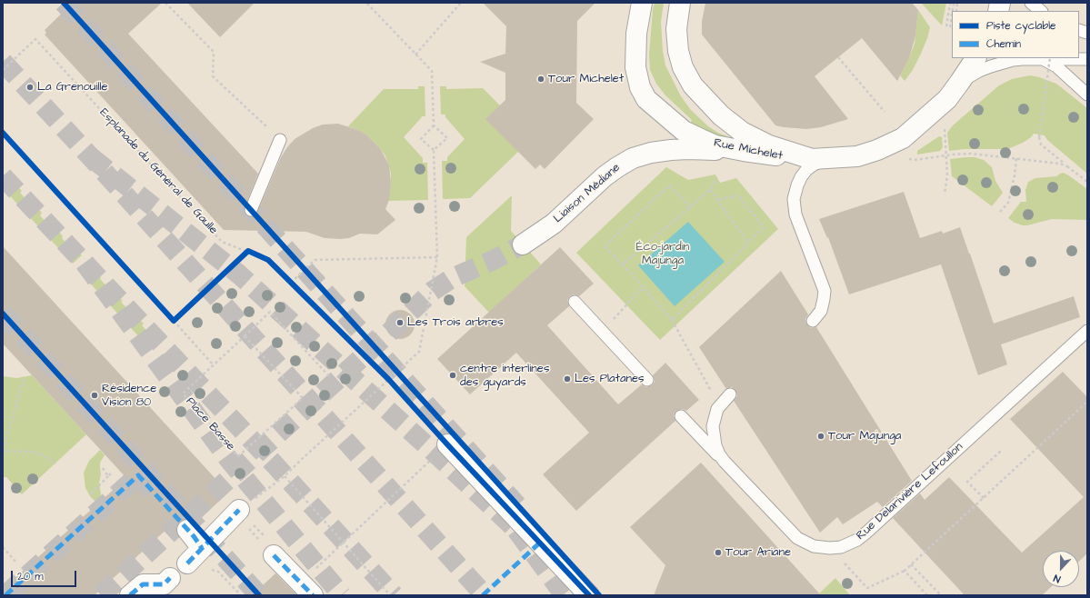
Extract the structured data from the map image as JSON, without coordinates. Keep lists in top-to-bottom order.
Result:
{
  "streets": {
    "street": ["Rue Michelet", "Liaison Médiane"],
    "lane": ["Rue Delarivière Lefoullon"],
    "path": ["Esplanade du Général de Gaulle", "Place Basse"]
  },
  "crossings": [
    ["Rue Michelet", "Liaison Médiane"]
  ],
  "parks": ["Éco-jardin Majunga"],
  "places": [
    "Tour Michelet",
    "La Grenouille",
    "Les Trois arbres",
    "centre interlines des guyards",
    "Les Platanes",
    "Résidence Vision 80",
    "Tour Majunga",
    "Tour Ariane"
  ],
  "legend": ["Piste cyclable", "Chemin"],
  "scale_bar": "20 m",
  "north": "bottom"
}
